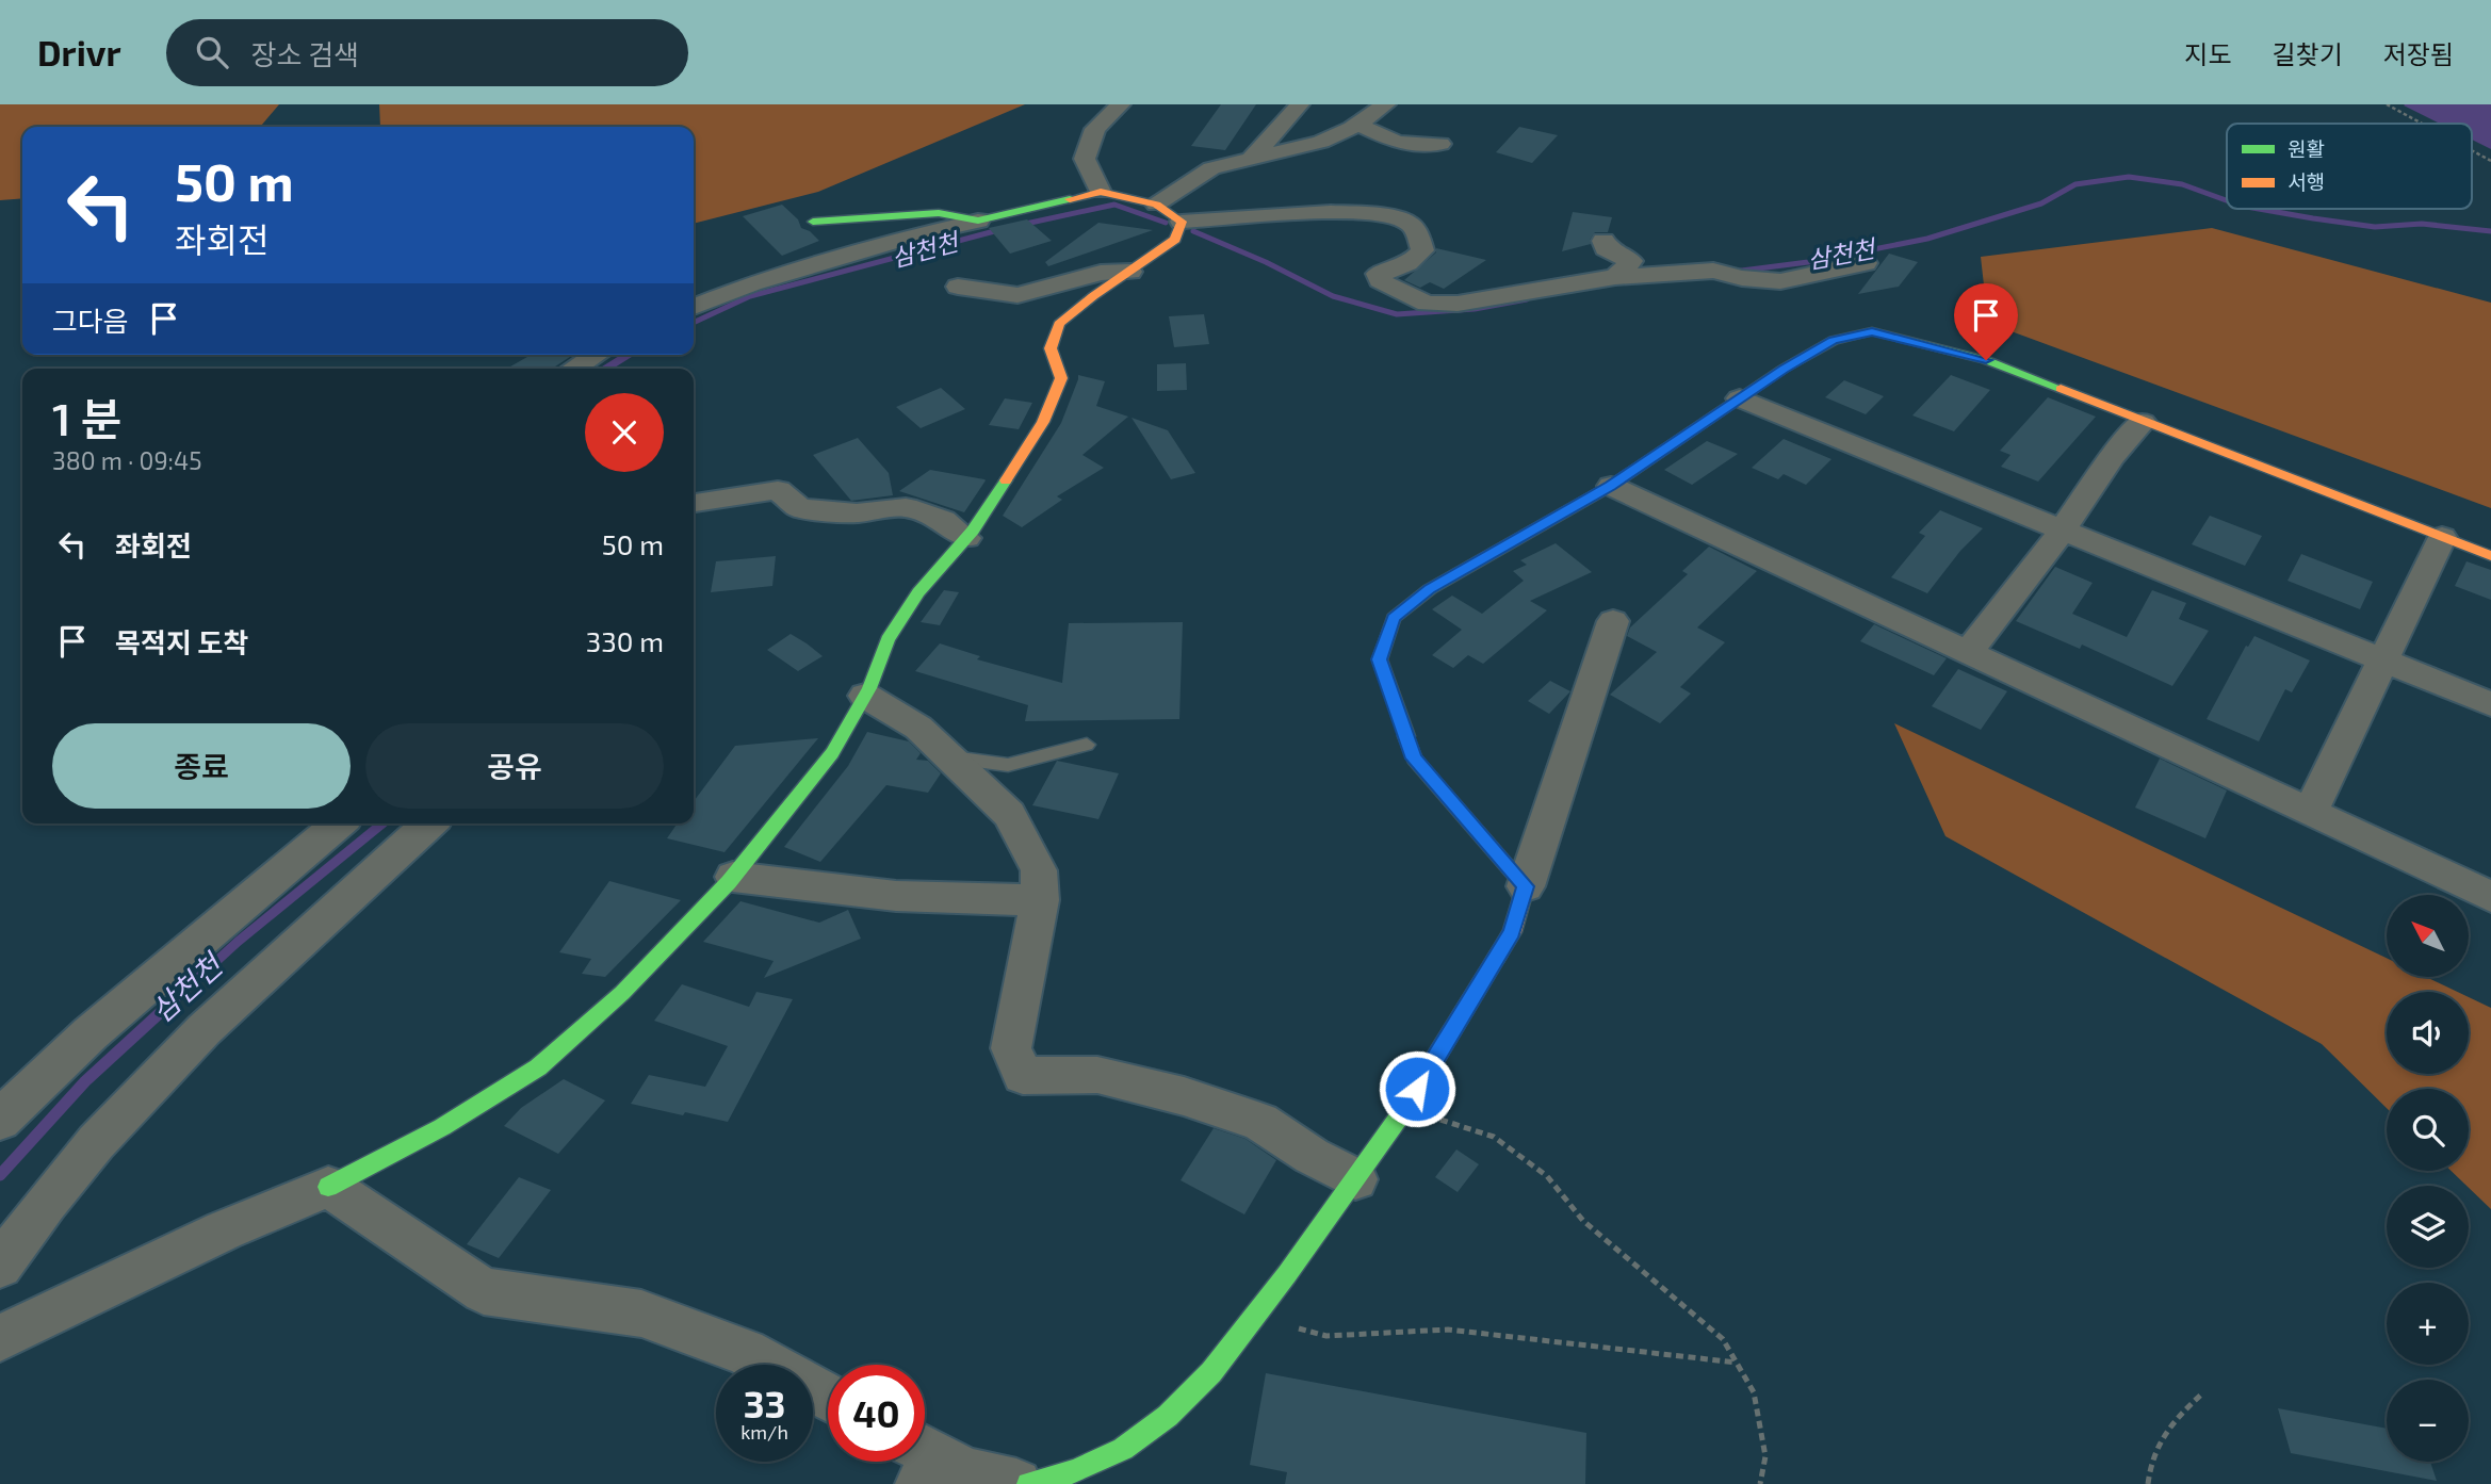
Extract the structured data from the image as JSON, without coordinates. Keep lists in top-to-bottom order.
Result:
{
  "water": ["삼천천"],
  "legend": ["원활", "서행"],
  "north": "top left",
  "page": {
    "header": "Drivr",
    "search": "장소 검색",
    "nav": ["지도", "길찾기", "저장됨"],
    "turn": ["50 m", "좌회전"],
    "then": "그다음",
    "heading": ["1 분", "380 m · 09:45"],
    "list": [
      {
        "name": "좌회전",
        "value": "50 m"
      },
      {
        "name": "목적지 도착",
        "value": "330 m"
      }
    ],
    "buttons": ["종료", "공유"],
    "map_buttons": ["+", "−"],
    "speed": "33 km/h",
    "limit": "40"
  }
}
